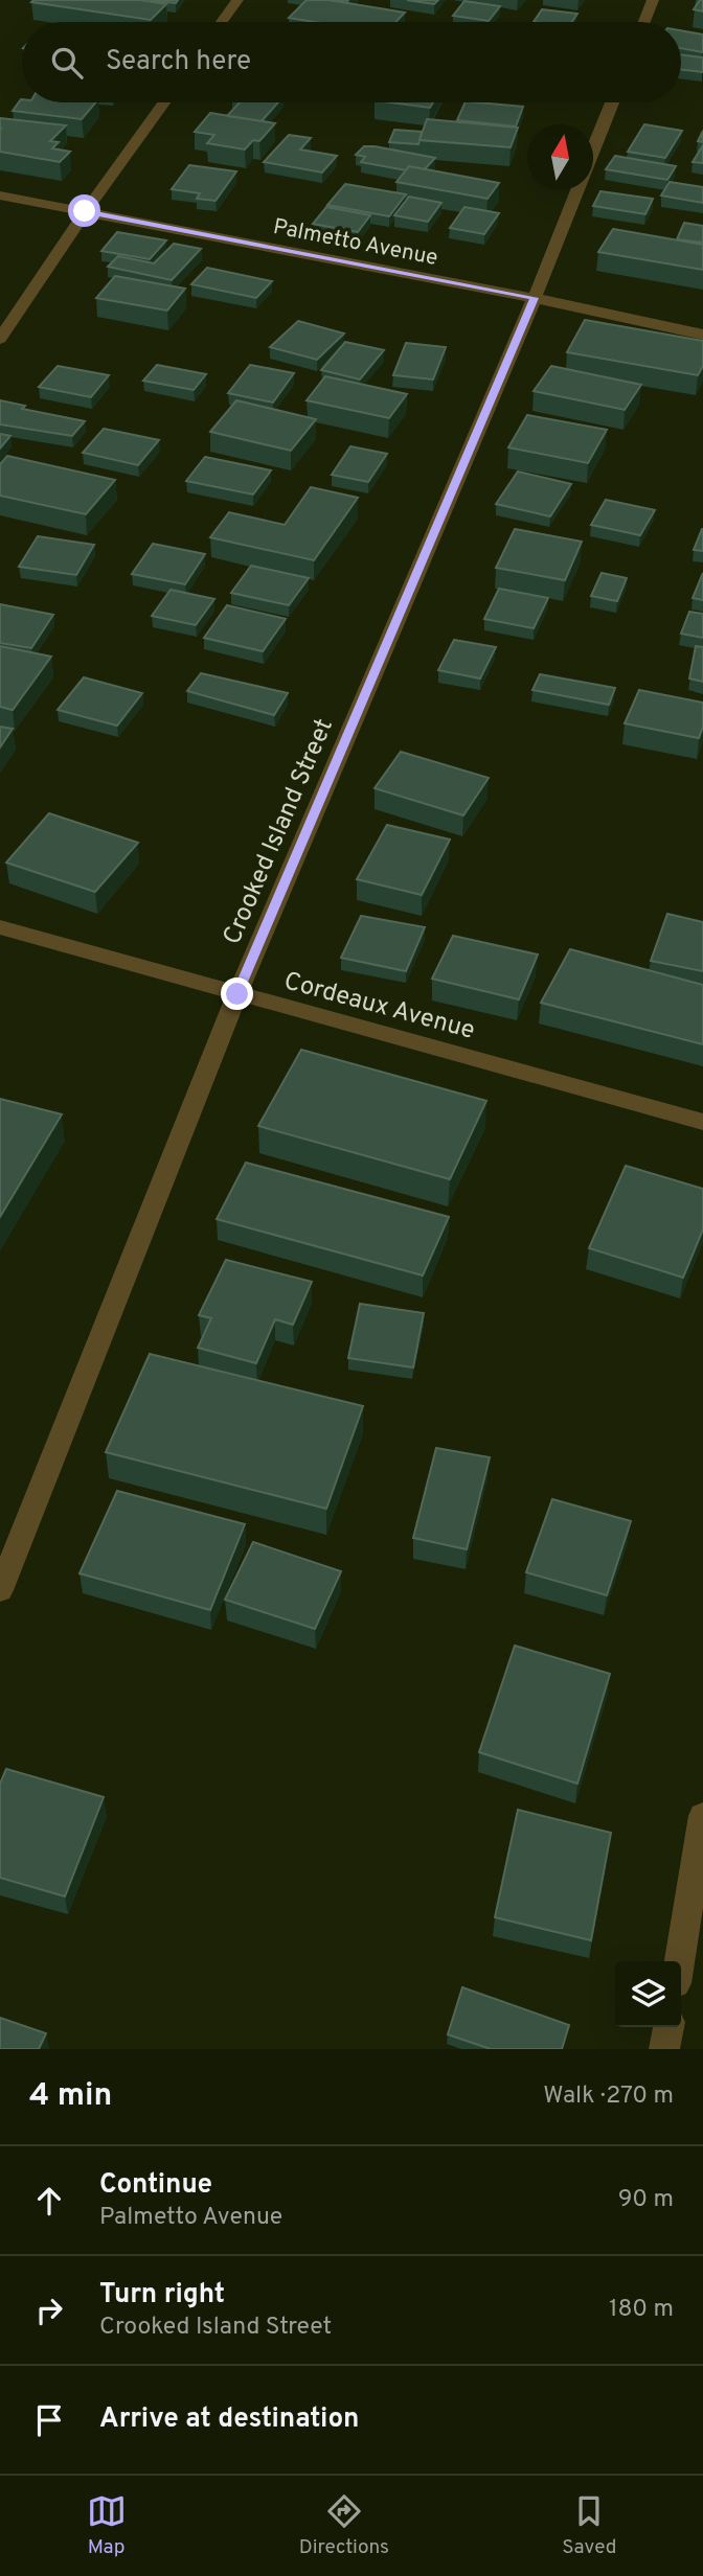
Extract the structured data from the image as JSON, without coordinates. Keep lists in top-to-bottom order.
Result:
{
  "streets": {
    "street": ["Palmetto Avenue", "Crooked Island Street", "Cordeaux Avenue"]
  },
  "crossings": [
    ["Palmetto Avenue", "Crooked Island Street"],
    ["Crooked Island Street", "Cordeaux Avenue"]
  ],
  "north": "top",
  "page": {
    "search": "Search here",
    "heading": ["4 min", "Walk · 270 m"],
    "list": [
      ["Continue", "Palmetto Avenue", "90 m"],
      ["Turn right", "Crooked Island Street", "180 m"],
      "Arrive at destination"
    ],
    "nav": ["Map", "Directions", "Saved"]
  }
}
